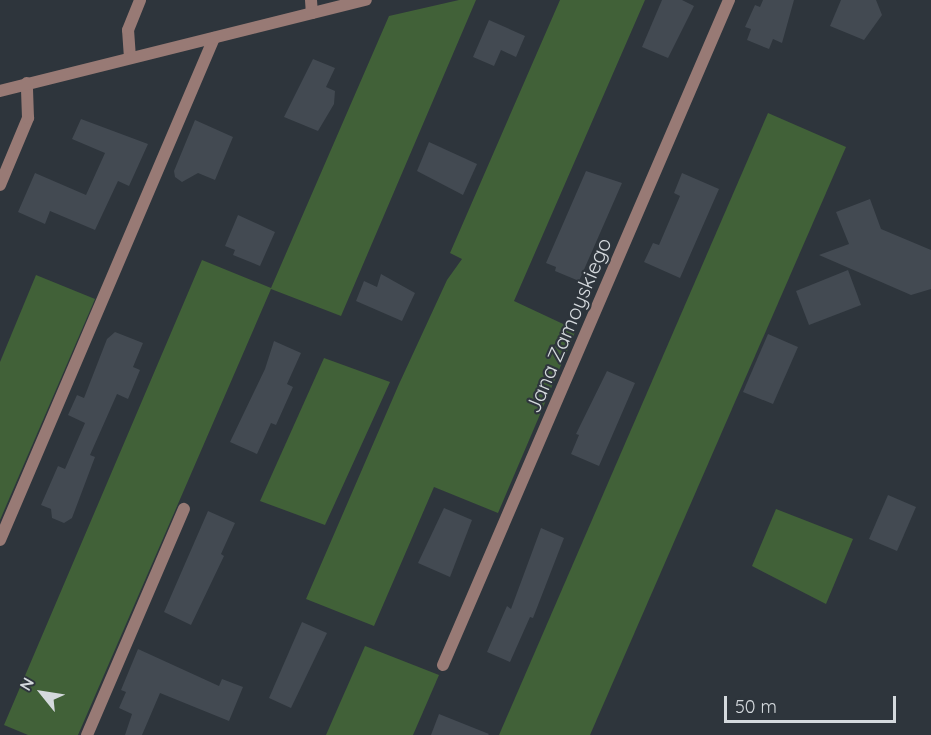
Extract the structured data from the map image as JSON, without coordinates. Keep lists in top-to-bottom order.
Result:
{
  "streets": {
    "street": ["Jana Zamoyskiego"]
  },
  "scale_bar": "50 m",
  "north": "top left"
}
